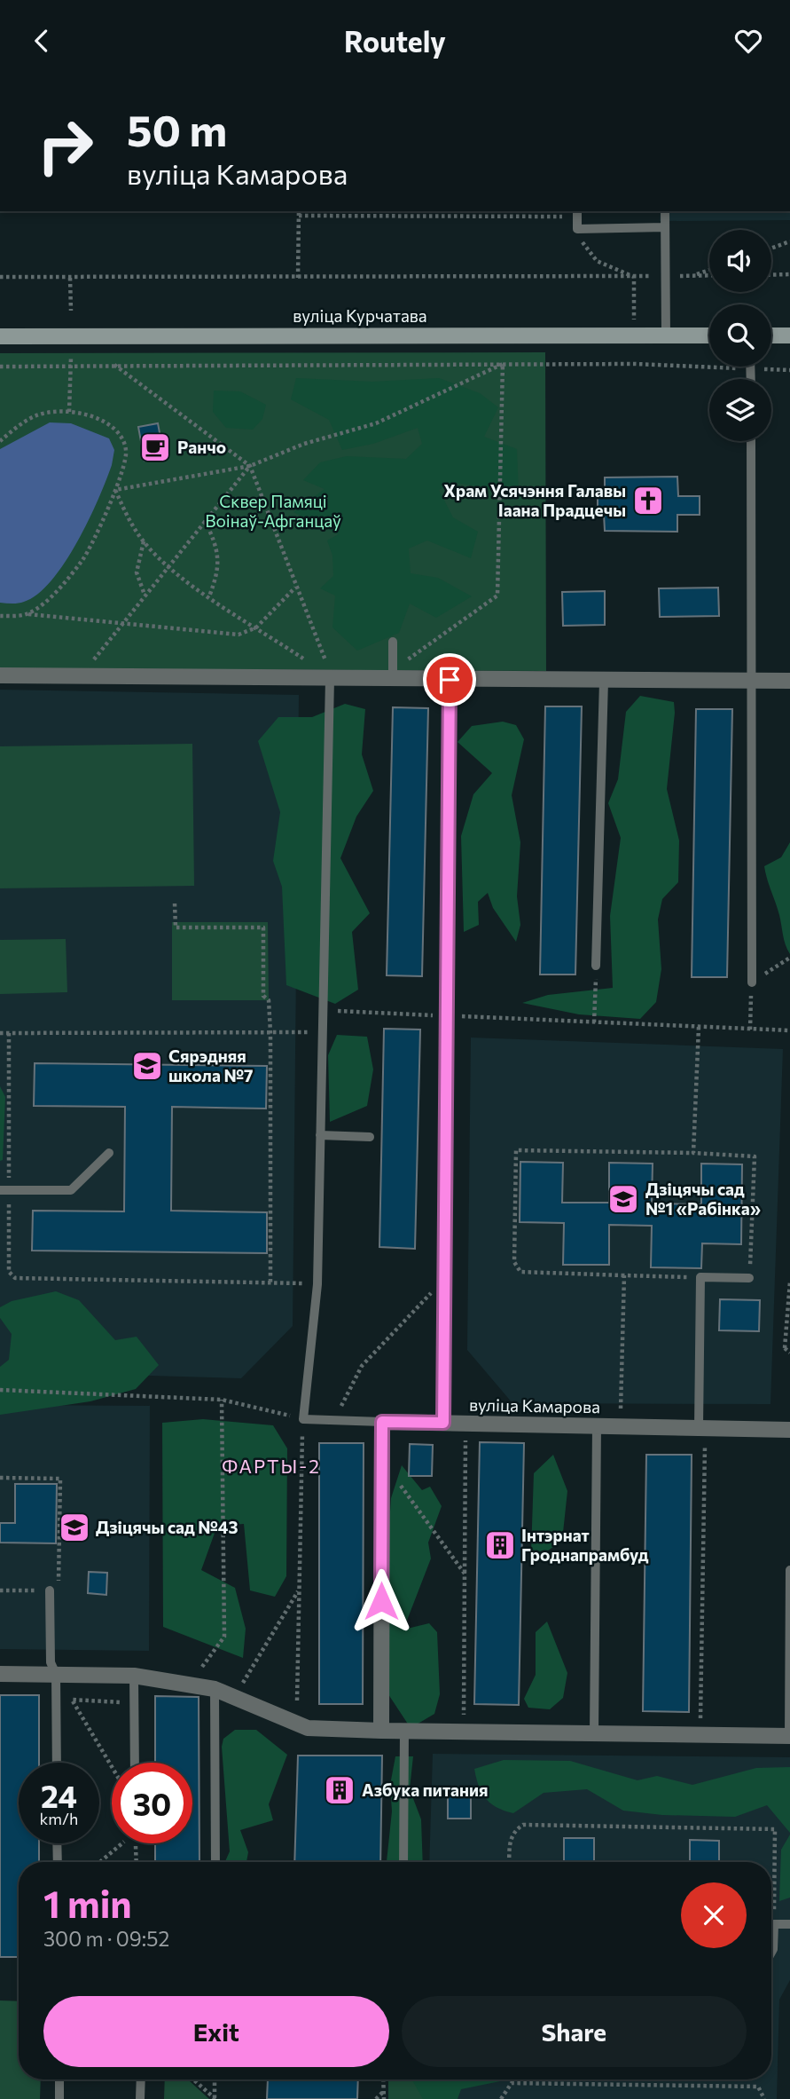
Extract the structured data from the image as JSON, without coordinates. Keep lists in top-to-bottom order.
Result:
{
  "streets": {
    "main road": ["вуліца Курчатава"],
    "street": ["вуліца Камарова"]
  },
  "districts": ["ФАРТЫ-2"],
  "parks": ["Сквер Памяці Воінаў-Афганцаў"],
  "places": {
    "cafe": ["Ранчо"],
    "church": ["Храм Усячэння Галавы Іаана Прадцечы"],
    "school or university": ["Сярэдняя школа №7", "Дзіцячы сад №1 «Рабінка»", "Дзіцячы сад №43"],
    "building": ["Інтэрнат Гроднапрамбуд", "Азбука питания"]
  },
  "page": {
    "header": "Routely",
    "turn": ["50 m", "вуліца Камарова"],
    "speed": "24 km/h",
    "limit": "30",
    "heading": ["1 min", "300 m · 09:52"],
    "buttons": ["Exit", "Share"]
  }
}
